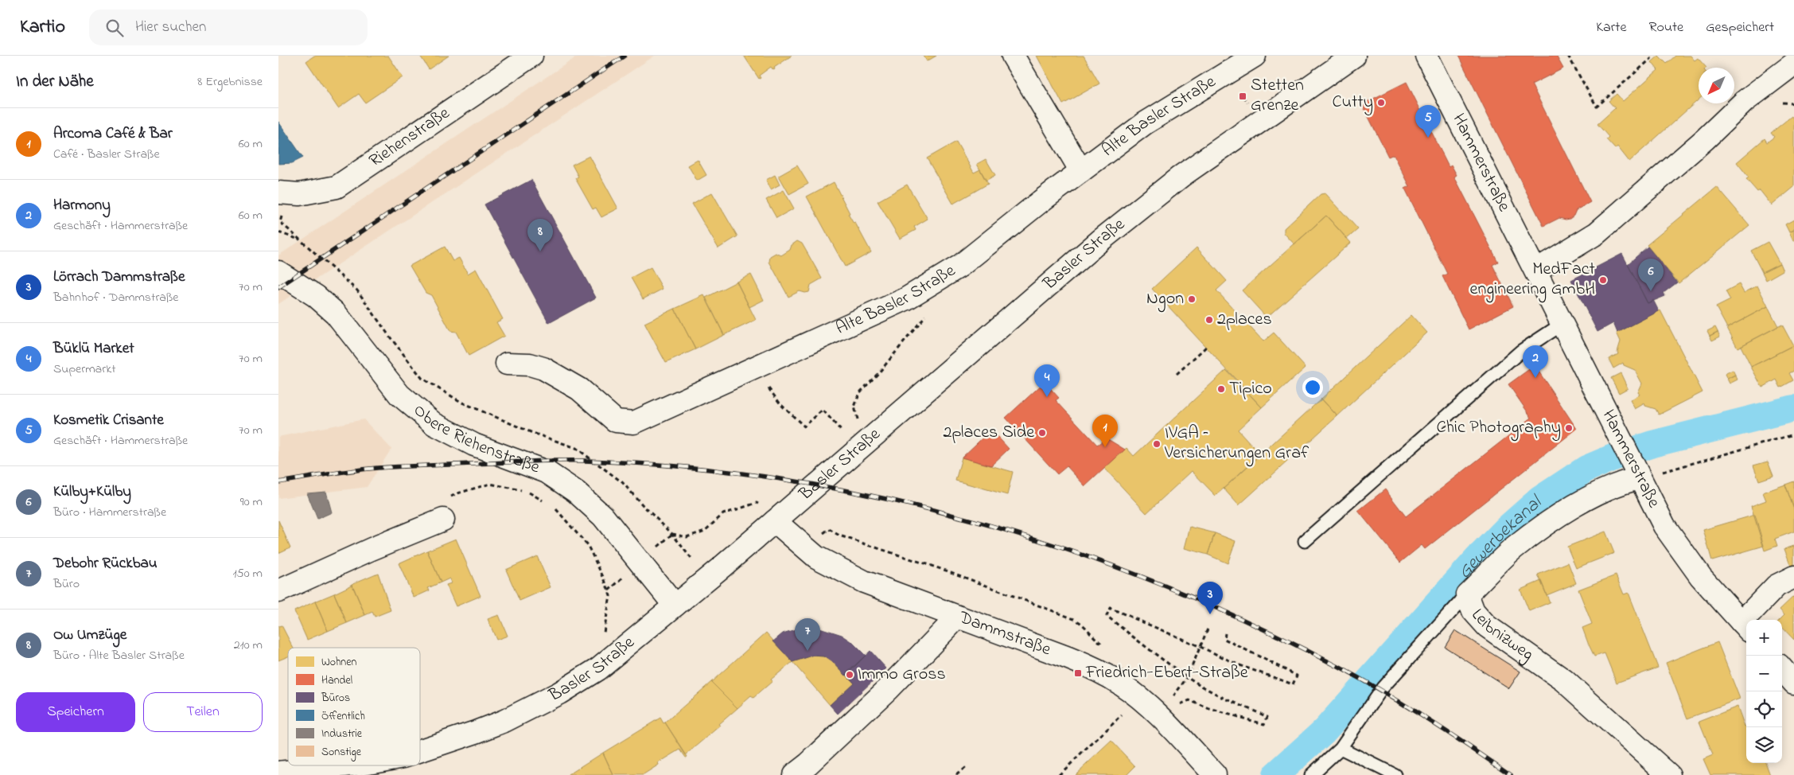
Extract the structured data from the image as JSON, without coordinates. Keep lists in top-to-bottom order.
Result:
{
  "streets": {
    "street": [
      "Alte Basler Straße",
      "Riehenstraße",
      "Hammerstraße",
      "Basler Straße",
      "Obere Riehenstraße",
      "Leibnizweg",
      "Dammstraße"
    ]
  },
  "crossings": [
    ["Hammerstraße", "Leibnizweg"],
    ["Basler Straße", "Obere Riehenstraße"],
    ["Basler Straße", "Dammstraße"]
  ],
  "water": ["Gewerbekanal"],
  "places": {
    "transit": ["Stetten Grenze", "Friedrich-Ebert-Straße"],
    "other": [
      "Cutty",
      "MedFact engineering GmbH",
      "Ngon",
      "2places",
      "Tipico",
      "Chic Photography",
      "2places Side",
      "IVGA – Versicherungen Graf",
      "Immo Gross"
    ]
  },
  "legend": [
    "Wohnen",
    "Handel",
    "Büros",
    "Öffentlich",
    "Industrie",
    "Sonstige"
  ],
  "north": "bottom left",
  "page": {
    "header": "Kartio",
    "search": "Hier suchen",
    "nav": ["Karte", "Route", "Gespeichert"],
    "heading": ["In der Nähe", "8 Ergebnisse"],
    "pins": [
      "5",
      "8",
      "6",
      "2",
      "4",
      "1",
      "3",
      "7"
    ],
    "list": [
      {
        "mark": "1",
        "name": "Arcoma Café & Bar",
        "note": "Café · Basler Straße",
        "value": "60 m"
      },
      {
        "mark": "2",
        "name": "Harmony",
        "note": "Geschäft · Hammerstraße",
        "value": "60 m"
      },
      {
        "mark": "3",
        "name": "Lörrach Dammstraße",
        "note": "Bahnhof · Dammstraße",
        "value": "70 m"
      },
      {
        "mark": "4",
        "name": "Büklü Market",
        "note": "Supermarkt",
        "value": "70 m"
      },
      {
        "mark": "5",
        "name": "Kosmetik Crisante",
        "note": "Geschäft · Hammerstraße",
        "value": "70 m"
      },
      {
        "mark": "6",
        "name": "Külby+Külby",
        "note": "Büro · Hammerstraße",
        "value": "90 m"
      },
      {
        "mark": "7",
        "name": "Debohr Rückbau",
        "note": "Büro",
        "value": "150 m"
      },
      {
        "mark": "8",
        "name": "Ow Umzüge",
        "note": "Büro · Alte Basler Straße",
        "value": "210 m"
      }
    ],
    "map_buttons": ["+", "−"],
    "buttons": ["Speichern", "Teilen"]
  }
}
